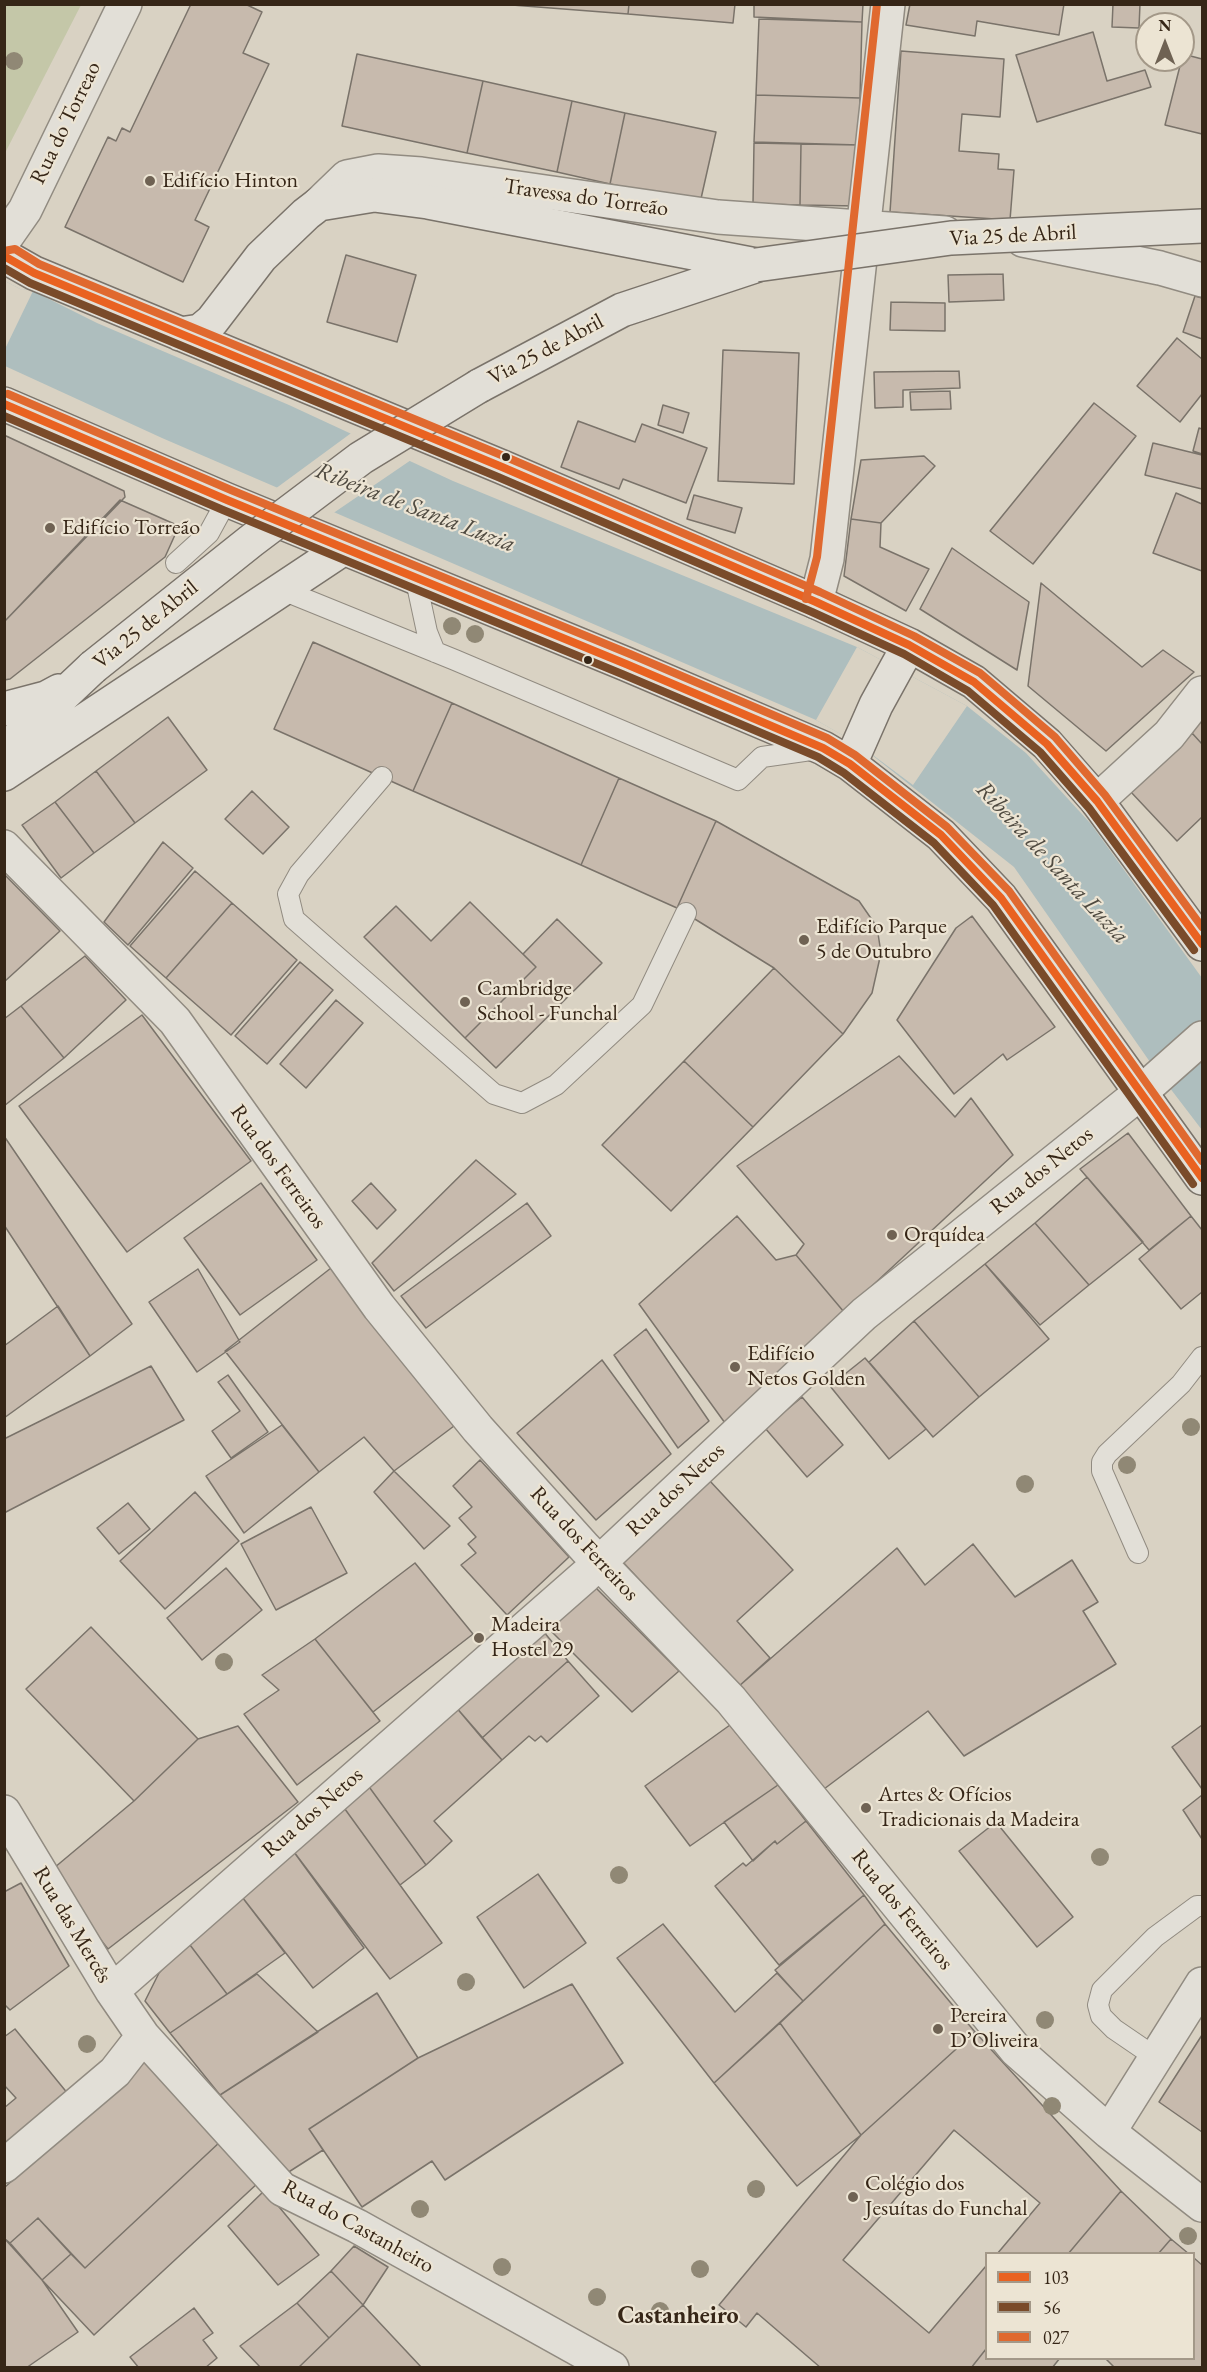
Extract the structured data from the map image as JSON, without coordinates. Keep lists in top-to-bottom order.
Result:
{
  "streets": {
    "street": [
      "Rua do Torreao",
      "Travessa do Torreão",
      "Via 25 de Abril",
      "Rua dos Ferreiros",
      "Rua dos Netos",
      "Rua das Mercês",
      "Rua do Castanheiro"
    ]
  },
  "crossings": [
    ["Rua dos Ferreiros", "Rua dos Netos"],
    ["Rua dos Netos", "Rua das Mercês"],
    ["Rua das Mercês", "Rua do Castanheiro"]
  ],
  "districts": ["Castanheiro"],
  "water": ["Ribeira de Santa Luzia"],
  "places": [
    "Edifício Hinton",
    "Edifício Torreão",
    "Edifício Parque 5 de Outubro",
    "Cambridge School - Funchal",
    "Orquídea",
    "Edifício Netos Golden",
    "Madeira Hostel 29",
    "Artes & Ofícios Tradicionais da Madeira",
    "Pereira D’Oliveira",
    "Colégio dos Jesuítas do Funchal"
  ],
  "lines": ["transit line 027", "transit line 103", "transit line 56"],
  "legend": ["103", "56", "027"],
  "north": "top"
}
